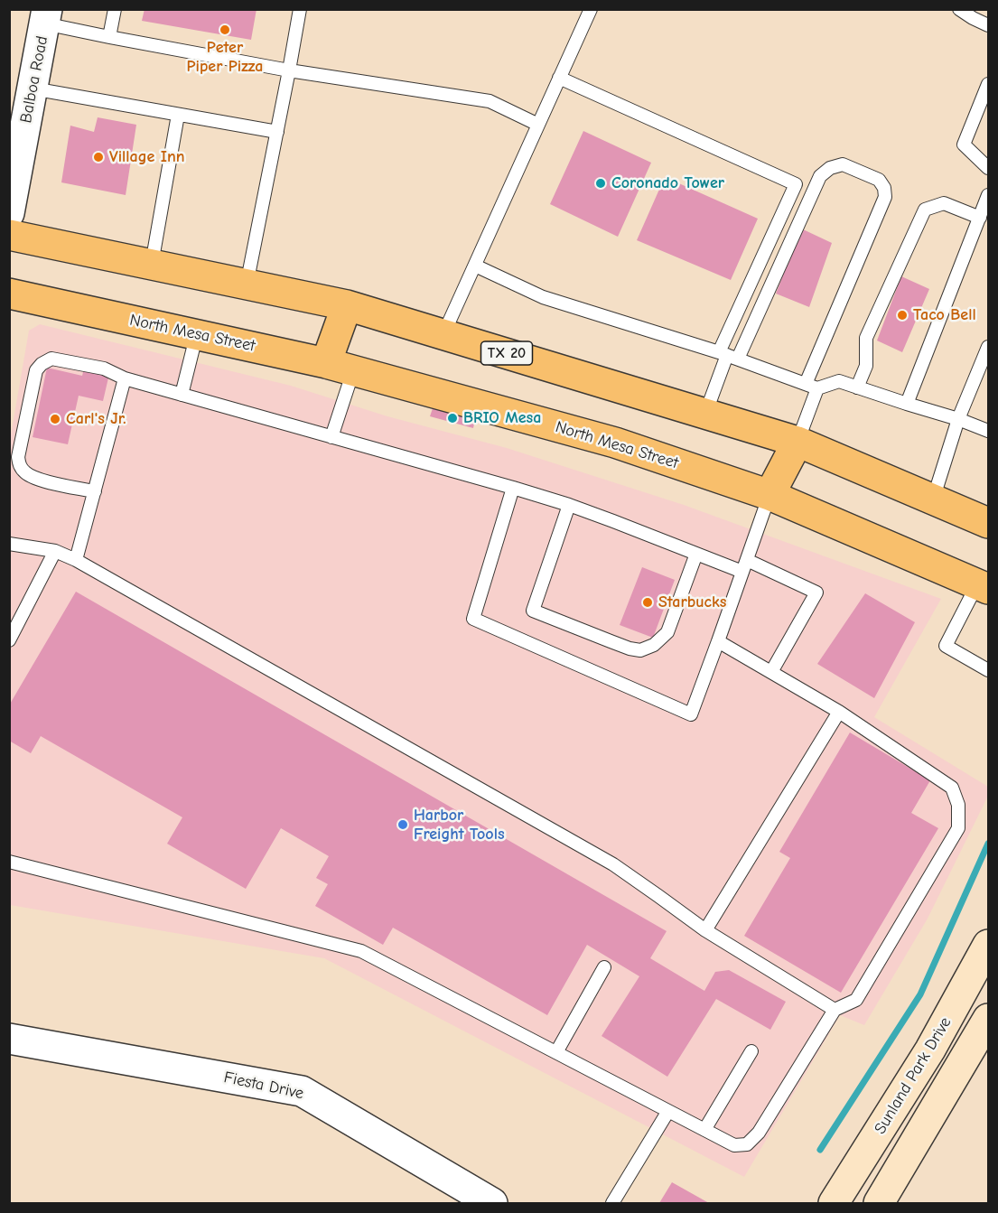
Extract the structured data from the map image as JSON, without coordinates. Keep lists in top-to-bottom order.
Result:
{
  "streets": {
    "main road": ["North Mesa Street", "TX 20", "Sunland Park Drive"],
    "street": ["Balboa Road", "Fiesta Drive"]
  },
  "places": [
    "Peter Piper Pizza",
    "Village Inn",
    "Coronado Tower",
    "Taco Bell",
    "BRIO Mesa",
    "Carl's Jr.",
    "Starbucks",
    "Harbor Freight Tools"
  ]
}
